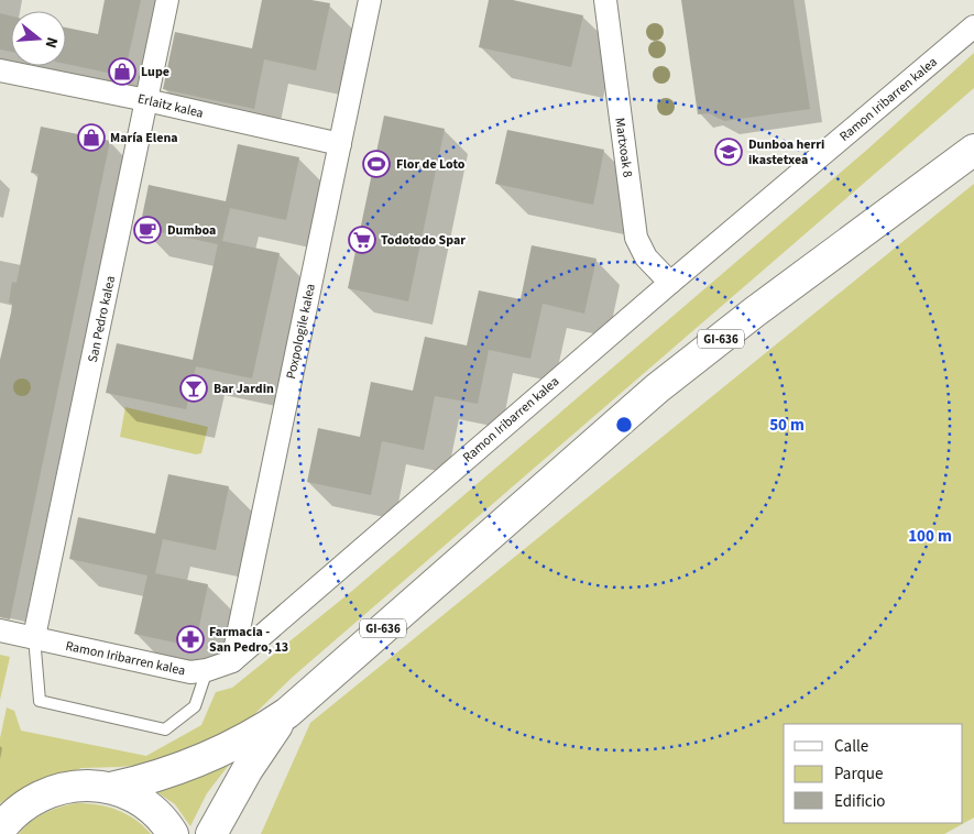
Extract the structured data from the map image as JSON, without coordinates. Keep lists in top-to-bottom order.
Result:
{
  "streets": {
    "main road": ["GI-636"],
    "street": [
      "Ramon Iribarren kalea",
      "Erlaitz kalea",
      "Martxoak 8",
      "San Pedro kalea",
      "Poxpologile kalea"
    ]
  },
  "crossings": [
    ["Ramon Iribarren kalea", "Martxoak 8"],
    ["Ramon Iribarren kalea", "San Pedro kalea"],
    ["Ramon Iribarren kalea", "Poxpologile kalea"],
    ["Erlaitz kalea", "San Pedro kalea"],
    ["Erlaitz kalea", "Poxpologile kalea"]
  ],
  "places": {
    "shop": ["Lupe", "María Elena"],
    "school or university": ["Dunboa herri ikastetxea"],
    "sports": ["Flor de Loto"],
    "cafe": ["Dumboa"],
    "supermarket": ["Todotodo Spar"],
    "bar": ["Bar Jardin"],
    "pharmacy": ["Farmacia - San Pedro, 13"]
  },
  "legend": ["Calle", "Parque", "Edificio"],
  "north": "right",
  "rings": ["50 m", "100 m"]
}
